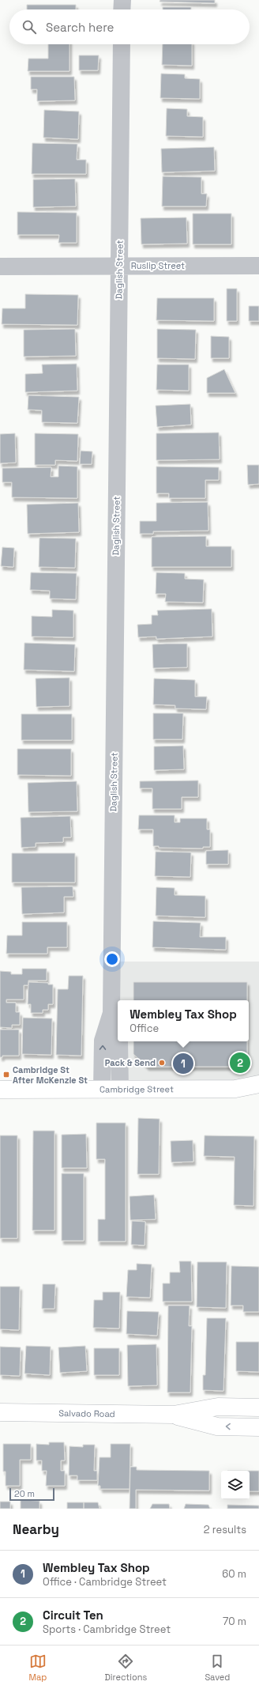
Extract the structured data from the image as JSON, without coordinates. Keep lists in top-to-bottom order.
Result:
{
  "streets": {
    "main road": ["Cambridge Street", "Salvado Road"],
    "street": ["Ruslip Street", "Daglish Street"]
  },
  "crossings": [
    ["Ruslip Street", "Daglish Street"],
    ["Daglish Street", "Cambridge Street"]
  ],
  "places": {
    "other": ["Pack & Send"],
    "transit": ["Cambridge St After McKenzie St"]
  },
  "scale_bar": "20 m",
  "page": {
    "search": "Search here",
    "popup": ["Wembley Tax Shop", "Office"],
    "pins": ["2", "1"],
    "scale": "20 m",
    "heading": ["Nearby", "2 results"],
    "list": [
      {
        "mark": "1",
        "name": "Wembley Tax Shop",
        "note": "Office · Cambridge Street",
        "value": "60 m"
      },
      {
        "mark": "2",
        "name": "Circuit Ten",
        "note": "Sports · Cambridge Street",
        "value": "70 m"
      }
    ],
    "nav": ["Map", "Directions", "Saved"]
  }
}
